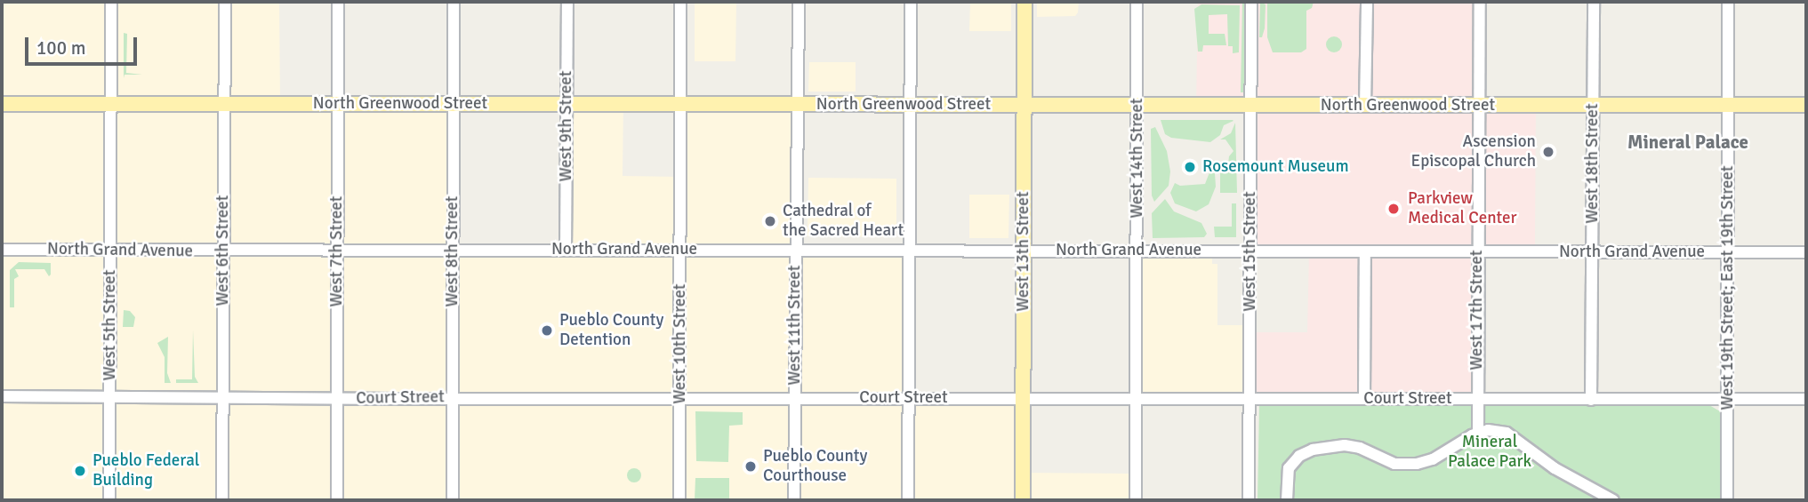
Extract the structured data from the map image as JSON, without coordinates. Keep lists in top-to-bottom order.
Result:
{
  "streets": {
    "main road": ["North Greenwood Street", "West 13th Street"],
    "street": [
      "West 9th Street",
      "West 14th Street",
      "West 18th Street",
      "North Grand Avenue",
      "West 6th Street",
      "West 7th Street",
      "West 8th Street",
      "West 15th Street",
      "West 19th Street; East 19th Street",
      "West 17th Street",
      "West 5th Street",
      "West 11th Street",
      "West 10th Street",
      "Court Street"
    ]
  },
  "crossings": [
    ["North Greenwood Street", "West 9th Street"],
    ["North Greenwood Street", "West 14th Street"],
    ["North Greenwood Street", "West 18th Street"],
    ["North Greenwood Street", "West 6th Street"],
    ["North Greenwood Street", "West 7th Street"],
    ["North Greenwood Street", "West 8th Street"],
    ["North Greenwood Street", "West 13th Street"],
    ["North Greenwood Street", "West 15th Street"],
    ["North Greenwood Street", "West 19th Street; East 19th Street"],
    ["North Greenwood Street", "West 17th Street"],
    ["North Greenwood Street", "West 5th Street"],
    ["North Greenwood Street", "West 11th Street"],
    ["North Greenwood Street", "West 10th Street"],
    ["West 9th Street", "North Grand Avenue"],
    ["West 14th Street", "North Grand Avenue"],
    ["West 14th Street", "Court Street"],
    ["West 18th Street", "North Grand Avenue"],
    ["West 18th Street", "Court Street"],
    ["North Grand Avenue", "West 6th Street"],
    ["North Grand Avenue", "West 7th Street"],
    ["North Grand Avenue", "West 8th Street"],
    ["North Grand Avenue", "West 13th Street"],
    ["North Grand Avenue", "West 15th Street"],
    ["North Grand Avenue", "West 19th Street; East 19th Street"],
    ["North Grand Avenue", "West 17th Street"],
    ["North Grand Avenue", "West 5th Street"],
    ["North Grand Avenue", "West 11th Street"],
    ["North Grand Avenue", "West 10th Street"],
    ["West 6th Street", "Court Street"],
    ["West 7th Street", "Court Street"],
    ["West 8th Street", "Court Street"],
    ["West 13th Street", "Court Street"],
    ["West 15th Street", "Court Street"],
    ["West 19th Street; East 19th Street", "Court Street"],
    ["West 17th Street", "Court Street"],
    ["West 5th Street", "Court Street"],
    ["West 11th Street", "Court Street"],
    ["West 10th Street", "Court Street"]
  ],
  "districts": ["Mineral Palace"],
  "parks": ["Mineral Palace Park"],
  "places": [
    "Ascension Episcopal Church",
    "Rosemount Museum",
    "Parkview Medical Center",
    "Cathedral of the Sacred Heart",
    "Pueblo County Detention",
    "Pueblo County Courthouse",
    "Pueblo Federal Building"
  ],
  "scale_bar": "100 m"
}
